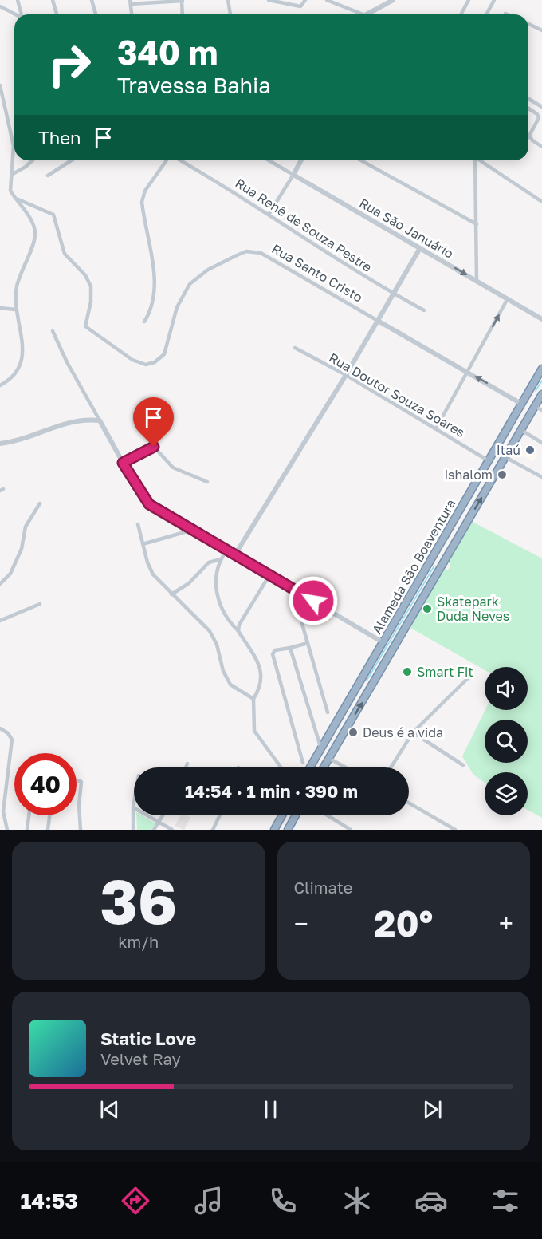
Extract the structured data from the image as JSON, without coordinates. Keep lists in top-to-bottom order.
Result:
{
  "streets": {
    "highway": ["Alameda São Boaventura"],
    "street": [
      "Rua Renê de Souza Pestre",
      "Rua São Januário",
      "Rua Santo Cristo",
      "Rua Doutor Souza Soares"
    ]
  },
  "crossings": [
    ["Rua Santo Cristo", "Alameda São Boaventura"],
    ["Rua Doutor Souza Soares", "Alameda São Boaventura"]
  ],
  "places": [
    "Itaú",
    "ishalom",
    "Skatepark Duda Neves",
    "Smart Fit",
    "Deus é a vida"
  ],
  "page": {
    "turn": ["340 m", "Travessa Bahia"],
    "then": "Then",
    "limit": "40",
    "trip": "14:54 · 1 min · 390 m",
    "tile": [
      ["36", "km/h"],
      "Climate"
    ],
    "heat": ["−", "20°", "+"],
    "song": ["Static Love", "Velvet Ray"],
    "tabs": "14:53"
  }
}
